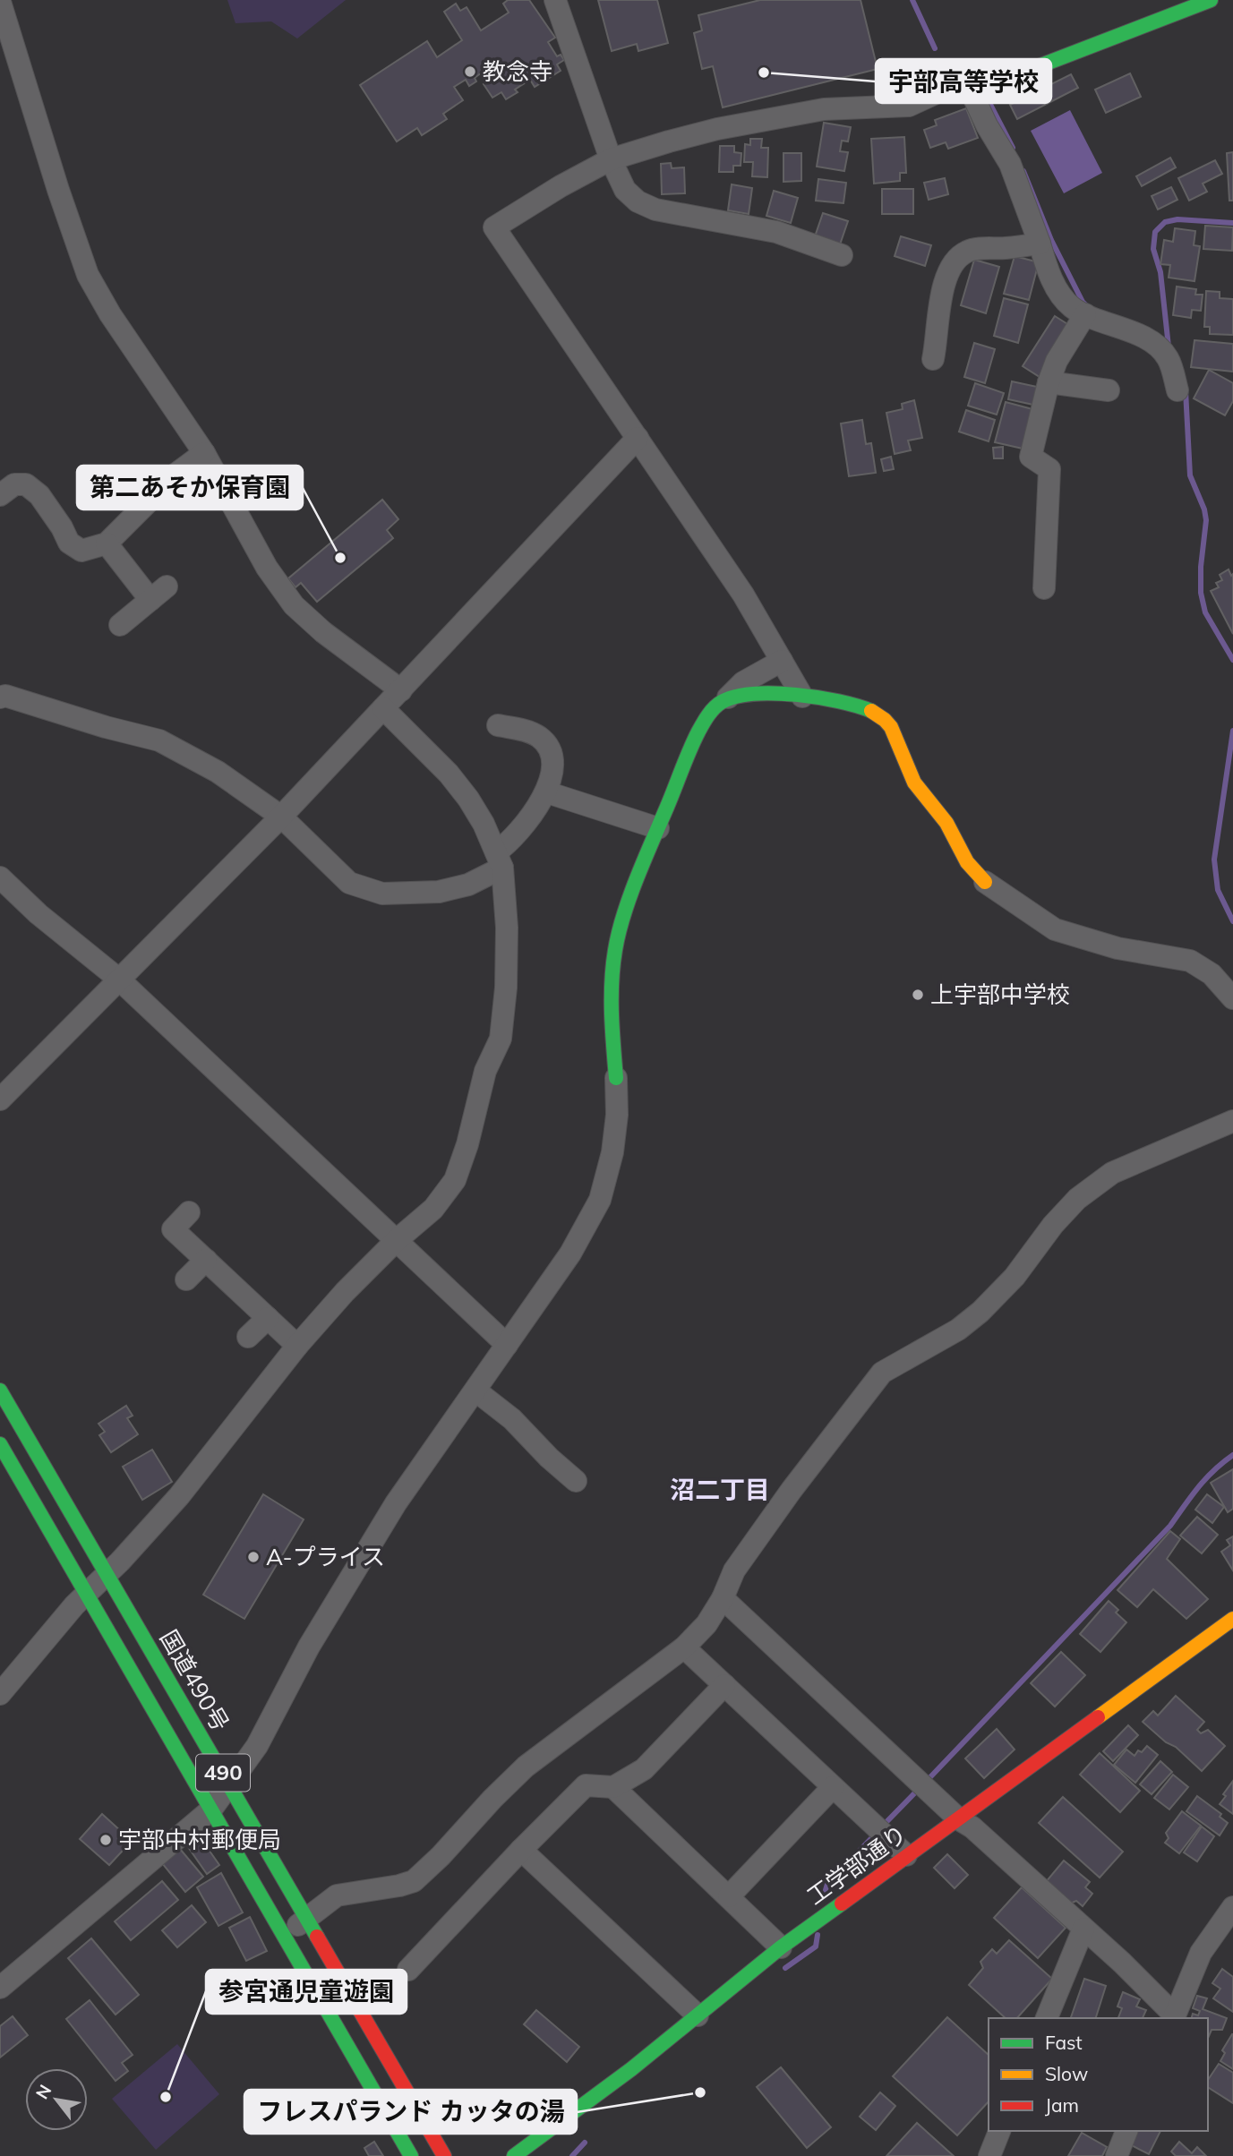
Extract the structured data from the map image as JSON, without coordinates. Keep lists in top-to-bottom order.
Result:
{
  "streets": {
    "main road": ["国道490号", "490", "工学部通り"]
  },
  "districts": ["沼二丁目"],
  "places": [
    "教念寺",
    "宇部高等学校",
    "第二あそか保育園",
    "上宇部中学校",
    "A-プライス",
    "宇部中村郵便局",
    "フレスパランド カッタの湯",
    "参宮通児童遊園"
  ],
  "legend": ["Fast", "Slow", "Jam"],
  "north": "top left"
}
